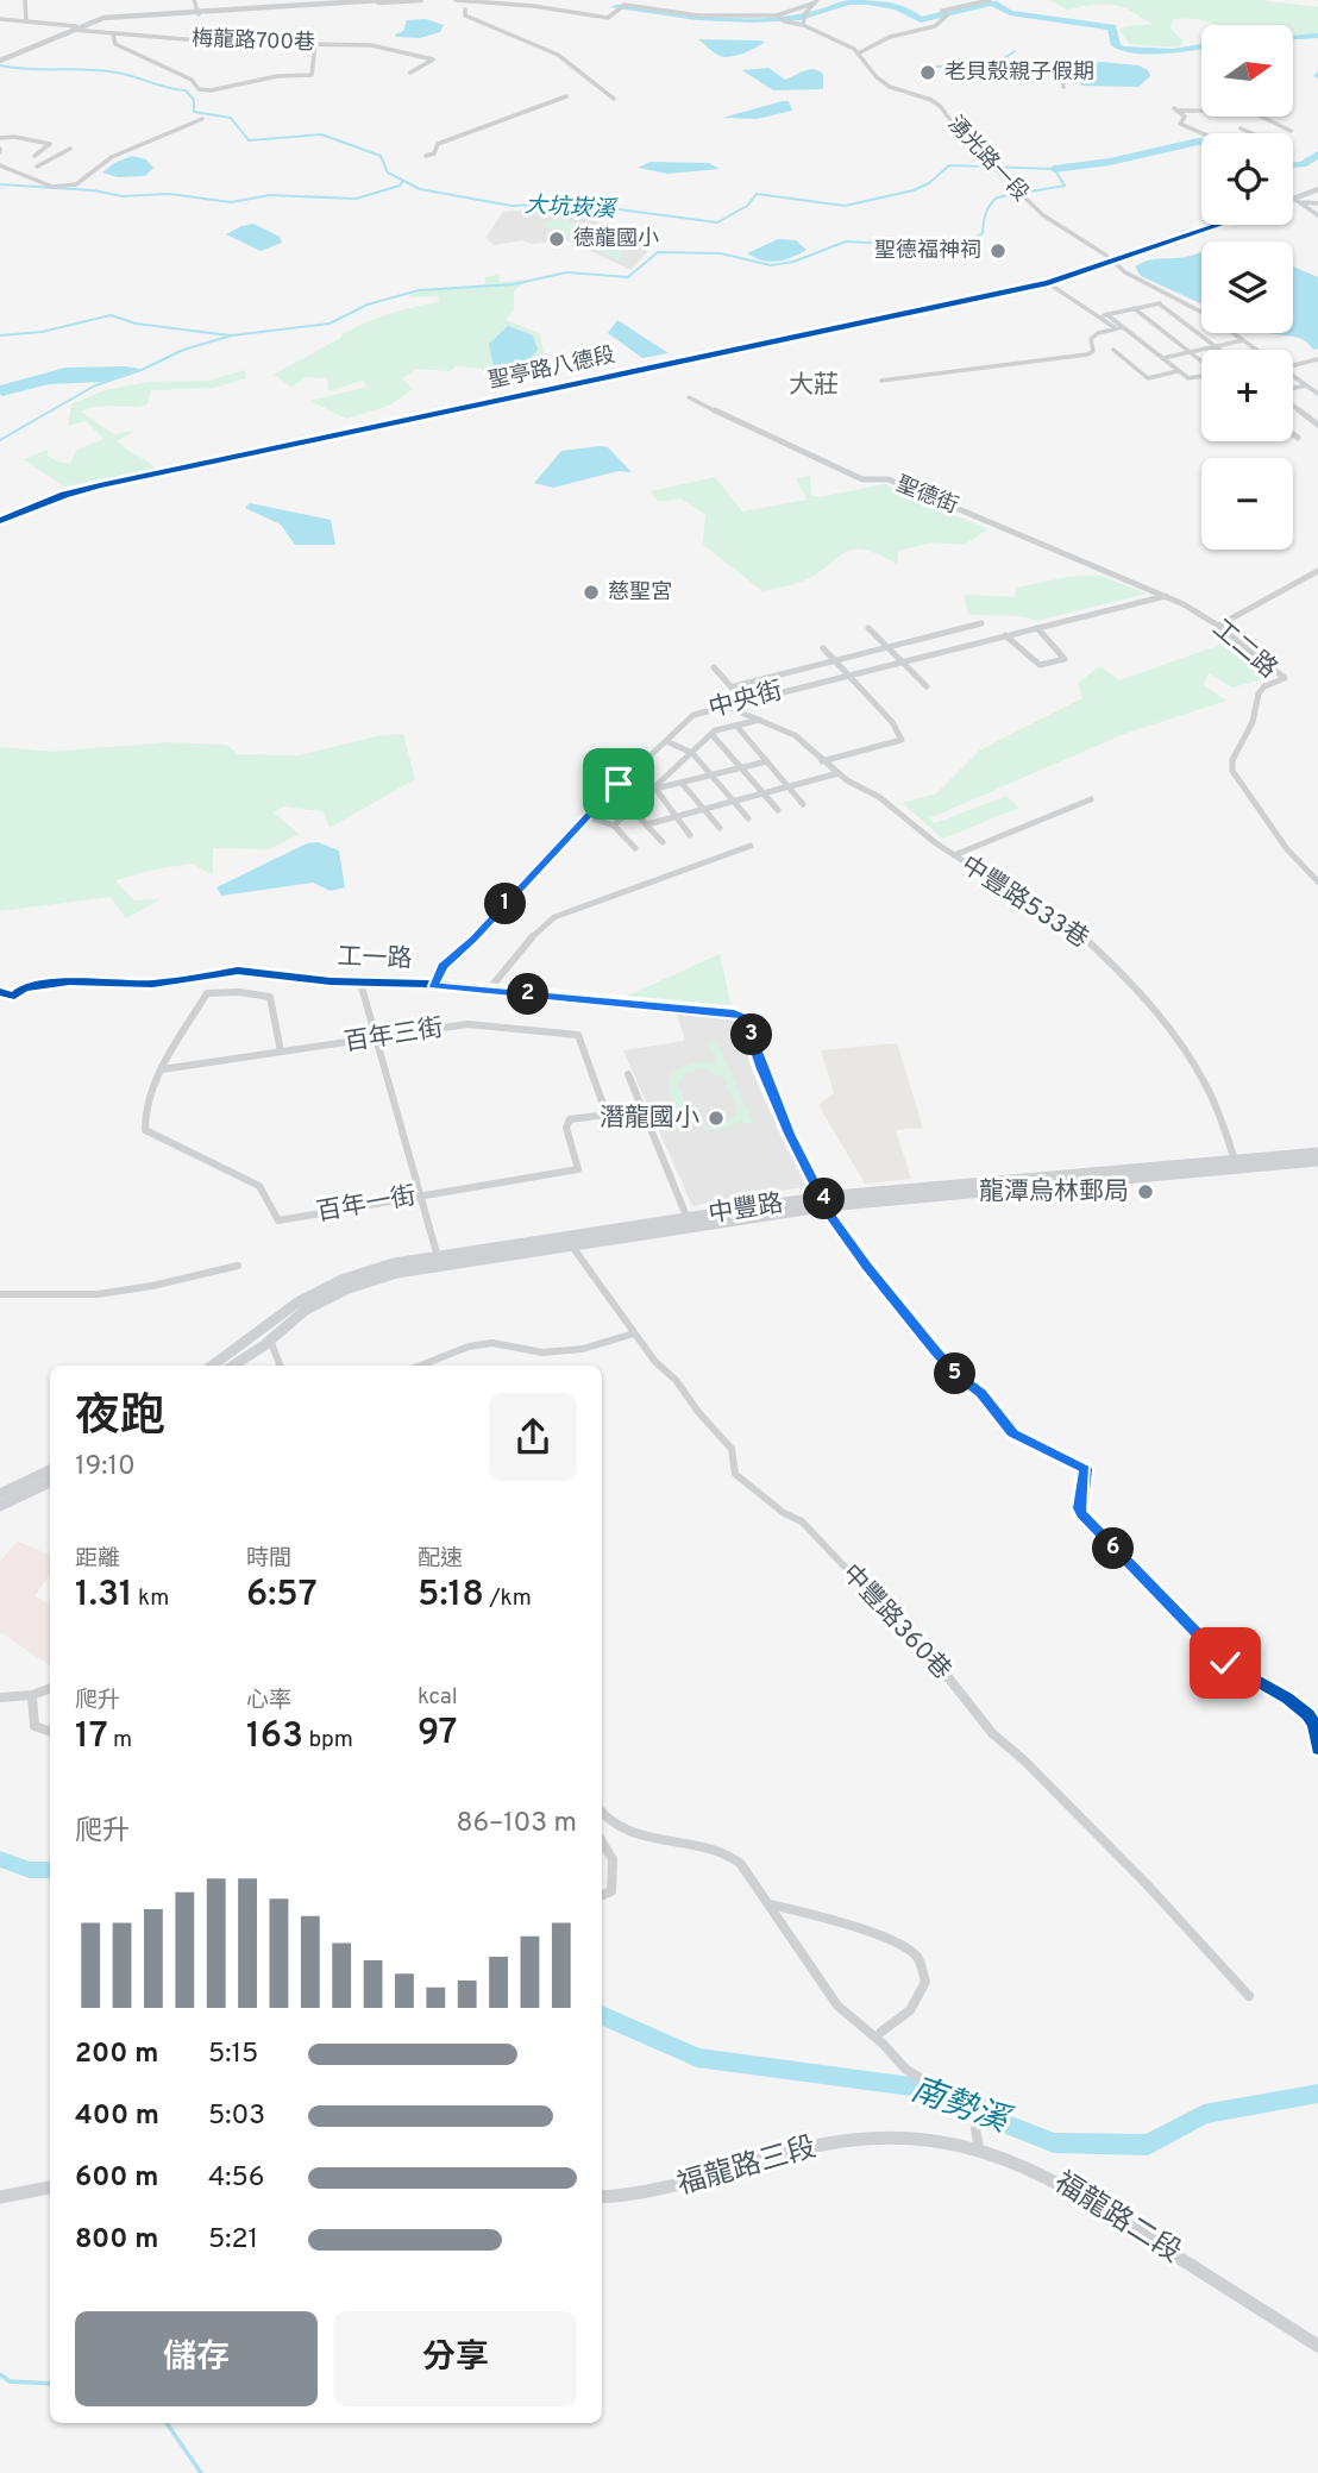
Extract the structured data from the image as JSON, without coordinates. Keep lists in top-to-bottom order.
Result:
{
  "streets": {
    "main road": ["中豐路", "福龍路三段", "福龍路二段"],
    "street": [
      "梅龍路700巷",
      "湧光路一段",
      "聖亭路八德段",
      "聖德街",
      "工二路",
      "中央街",
      "中豐路533巷",
      "工一路",
      "百年三街",
      "百年一街",
      "中豐路360巷"
    ]
  },
  "crossings": [
    ["湧光路一段", "聖亭路八德段"],
    ["聖德街", "工二路"],
    ["聖德街", "中央街"],
    ["工二路", "中央街"],
    ["中央街", "中豐路533巷"],
    ["中央街", "工一路"],
    ["中豐路533巷", "中豐路"],
    ["工一路", "中豐路"],
    ["百年三街", "百年一街"],
    ["中豐路", "中豐路360巷"],
    ["福龍路三段", "福龍路二段"]
  ],
  "districts": ["大莊"],
  "water": ["大坑崁溪", "南勢溪"],
  "places": [
    "老貝殼親子假期",
    "德龍國小",
    "聖德福神祠",
    "慈聖宮",
    "潛龍國小",
    "龍潭烏林郵局"
  ],
  "north": "right",
  "page": {
    "map_buttons": ["+", "−"],
    "pins": [
      "1",
      "2",
      "3",
      "4",
      "5",
      "6"
    ],
    "heading": ["夜跑", "19:10"],
    "stats": [
      ["距離", "1.31 km"],
      ["時間", "6:57"],
      ["配速", "5:18 /km"],
      ["爬升", "17 m"],
      ["心率", "163 bpm"],
      ["kcal", "97"]
    ],
    "chart": ["爬升", "86–103 m"],
    "list": [
      {
        "name": "200 m",
        "note": "5:15"
      },
      {
        "name": "400 m",
        "note": "5:03"
      },
      {
        "name": "600 m",
        "note": "4:56"
      },
      {
        "name": "800 m",
        "note": "5:21"
      }
    ],
    "buttons": ["儲存", "分享"]
  }
}
